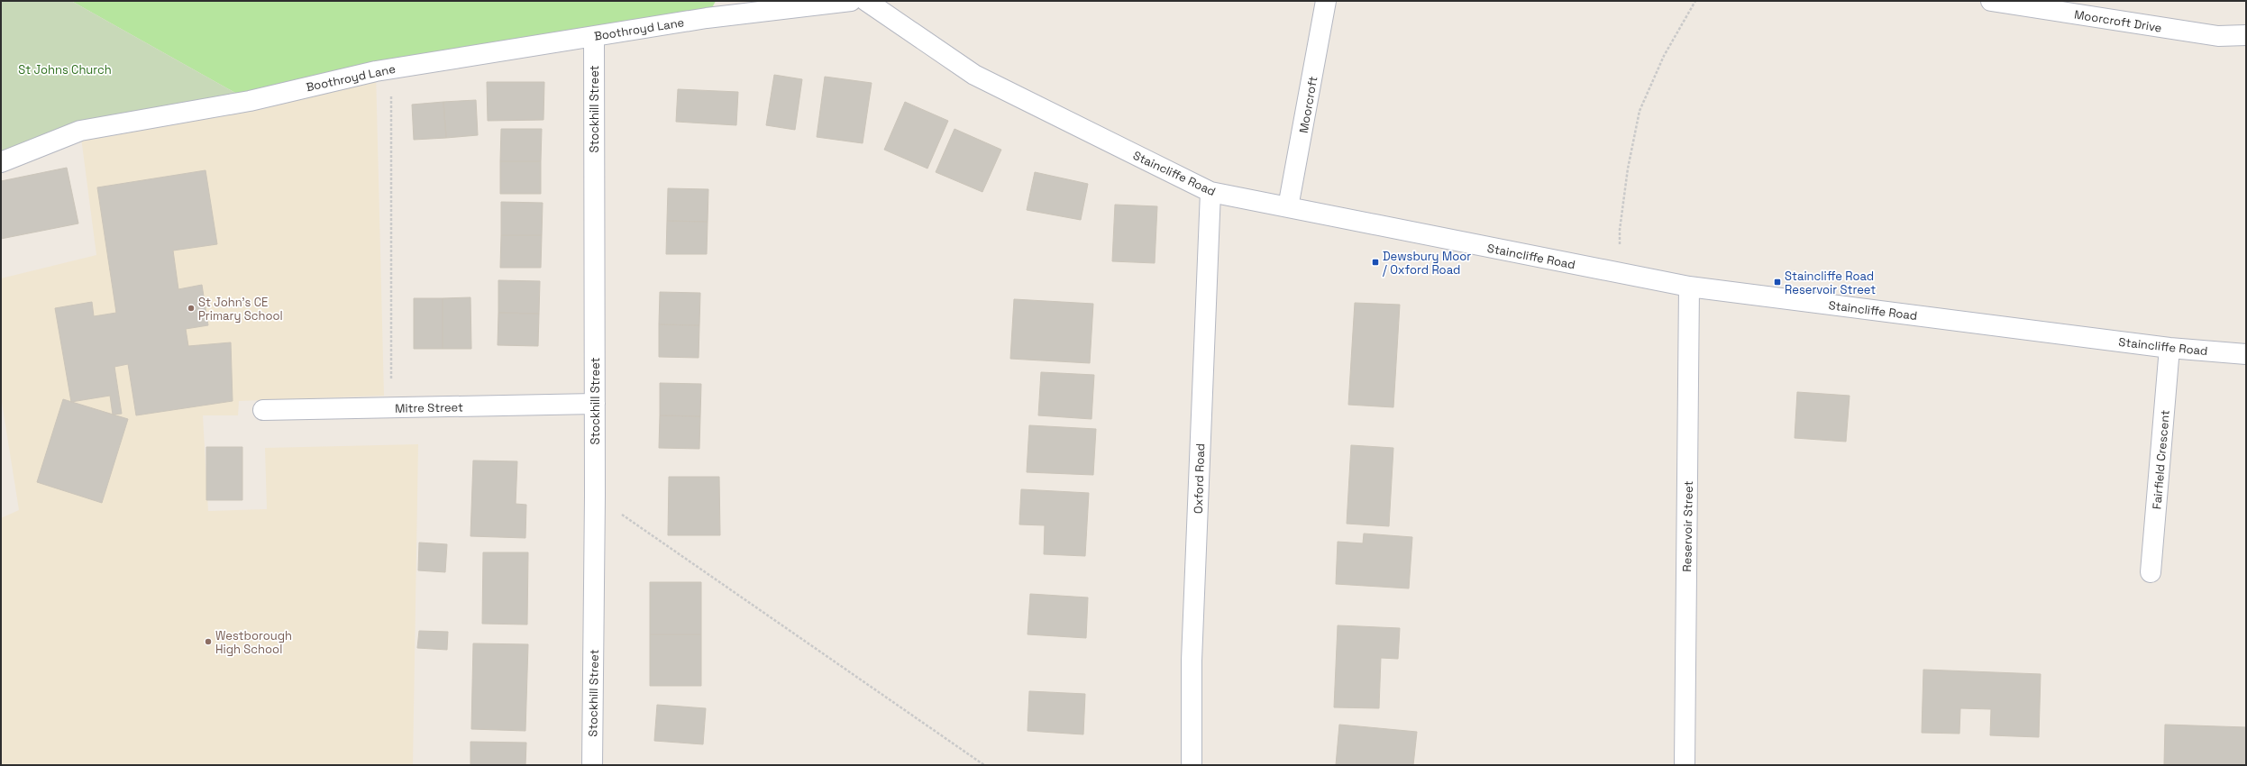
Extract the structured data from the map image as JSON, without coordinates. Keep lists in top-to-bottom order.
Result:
{
  "streets": {
    "street": [
      "Moorcroft Drive",
      "Boothroyd Lane",
      "Moorcroft",
      "Stockhill Street",
      "Staincliffe Road",
      "Mitre Street",
      "Fairfield Crescent",
      "Oxford Road",
      "Reservoir Street"
    ]
  },
  "crossings": [
    ["Boothroyd Lane", "Stockhill Street"],
    ["Moorcroft", "Staincliffe Road"],
    ["Stockhill Street", "Mitre Street"],
    ["Staincliffe Road", "Fairfield Crescent"],
    ["Staincliffe Road", "Oxford Road"],
    ["Staincliffe Road", "Reservoir Street"]
  ],
  "parks": ["St Johns Church"],
  "places": {
    "transit": ["Dewsbury Moor / Oxford Road", "Staincliffe Road Reservoir Street"],
    "other": ["St John's CE Primary School", "Westborough High School"]
  }
}
